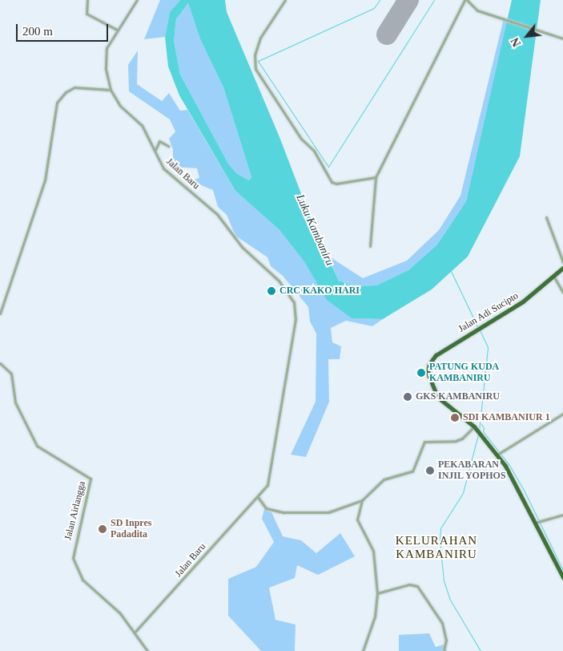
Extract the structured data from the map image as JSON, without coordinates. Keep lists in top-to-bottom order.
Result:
{
  "streets": {
    "highway": ["Jalan Adi Sucipto"],
    "street": ["Jalan Baru", "Jalan Airlangga"]
  },
  "crossings": [
    ["Jalan Baru", "Jalan Airlangga"]
  ],
  "districts": ["KELURAHAN KAMBANIRU"],
  "water": ["Luku Kambaniru"],
  "places": [
    "CRC KAKO HARI",
    "PATUNG KUDA KAMBANIRU",
    "GKS KAMBANIRU",
    "SDI KAMBANIUR 1",
    "PEKABARAN INJIL YOPHOS",
    "SD Inpres Padadita"
  ],
  "scale_bar": "200 m",
  "north": "bottom left"
}
